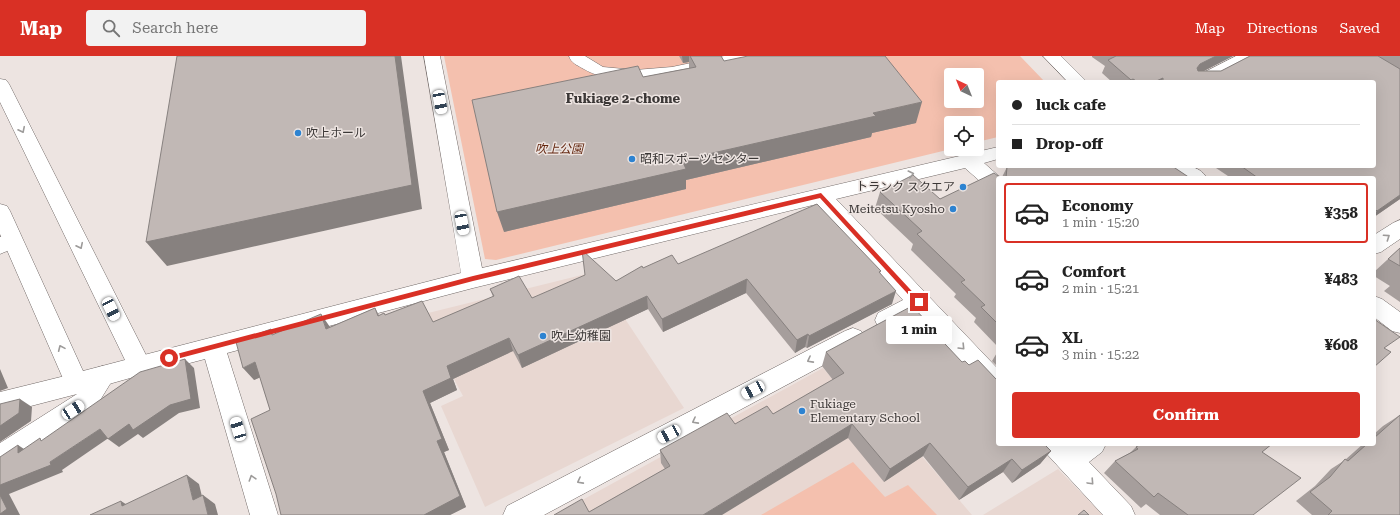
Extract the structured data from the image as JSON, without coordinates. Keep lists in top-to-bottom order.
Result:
{
  "districts": ["Fukiage 2-chome"],
  "parks": ["吹上公園"],
  "places": [
    "吹上ホール",
    "昭和スポーツセンター",
    "トランク スクエア",
    "Meitetsu Kyosho",
    "吹上幼稚園",
    "Fukiage Elementary School"
  ],
  "north": "top left",
  "page": {
    "header": "Map",
    "search": "Search here",
    "nav": ["Map", "Directions", "Saved"],
    "banner": ["luck cafe", "Drop-off"],
    "list": [
      {
        "name": "Economy",
        "note": "1 min · 15:20",
        "value": "¥358"
      },
      {
        "name": "Comfort",
        "note": "2 min · 15:21",
        "value": "¥483"
      },
      {
        "name": "XL",
        "note": "3 min · 15:22",
        "value": "¥608"
      }
    ],
    "bubble": "1 min",
    "buttons": "Confirm"
  }
}
